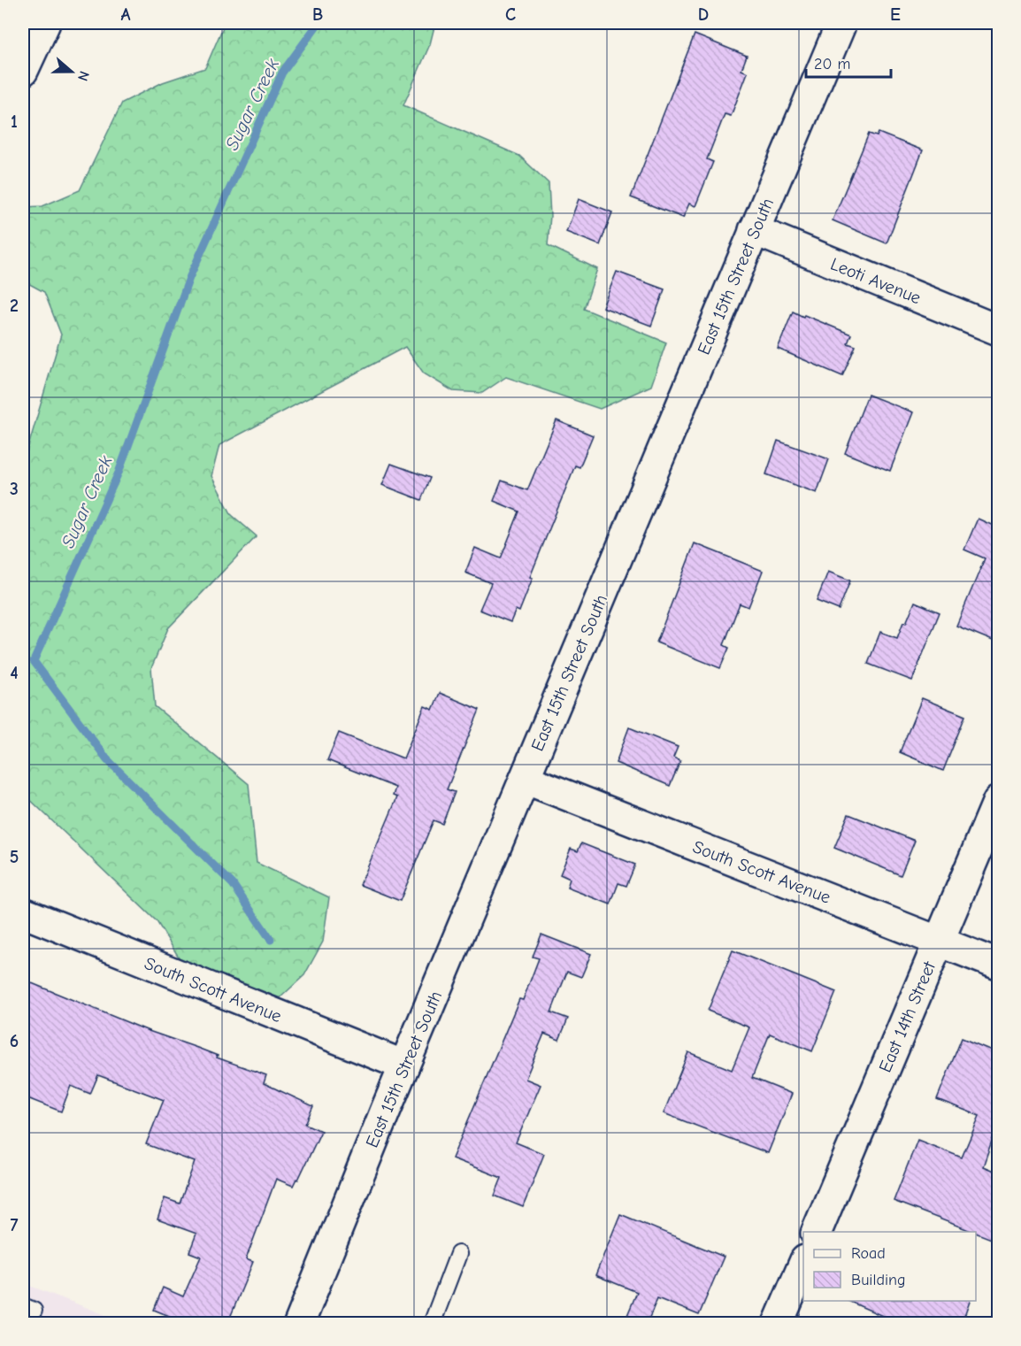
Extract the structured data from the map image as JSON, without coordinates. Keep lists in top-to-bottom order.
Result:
{
  "streets": {
    "street": [
      "East 15th Street South",
      "Leoti Avenue",
      "South Scott Avenue",
      "East 14th Street"
    ]
  },
  "crossings": [
    ["East 15th Street South", "Leoti Avenue"],
    ["East 15th Street South", "South Scott Avenue"],
    ["South Scott Avenue", "East 14th Street"]
  ],
  "water": ["Sugar Creek"],
  "legend": ["Road", "Building"],
  "scale_bar": "20 m",
  "north": "right",
  "grid": {
    "columns": [
      "A",
      "B",
      "C",
      "D",
      "E"
    ],
    "rows": [
      "1",
      "2",
      "3",
      "4",
      "5",
      "6",
      "7"
    ]
  }
}
